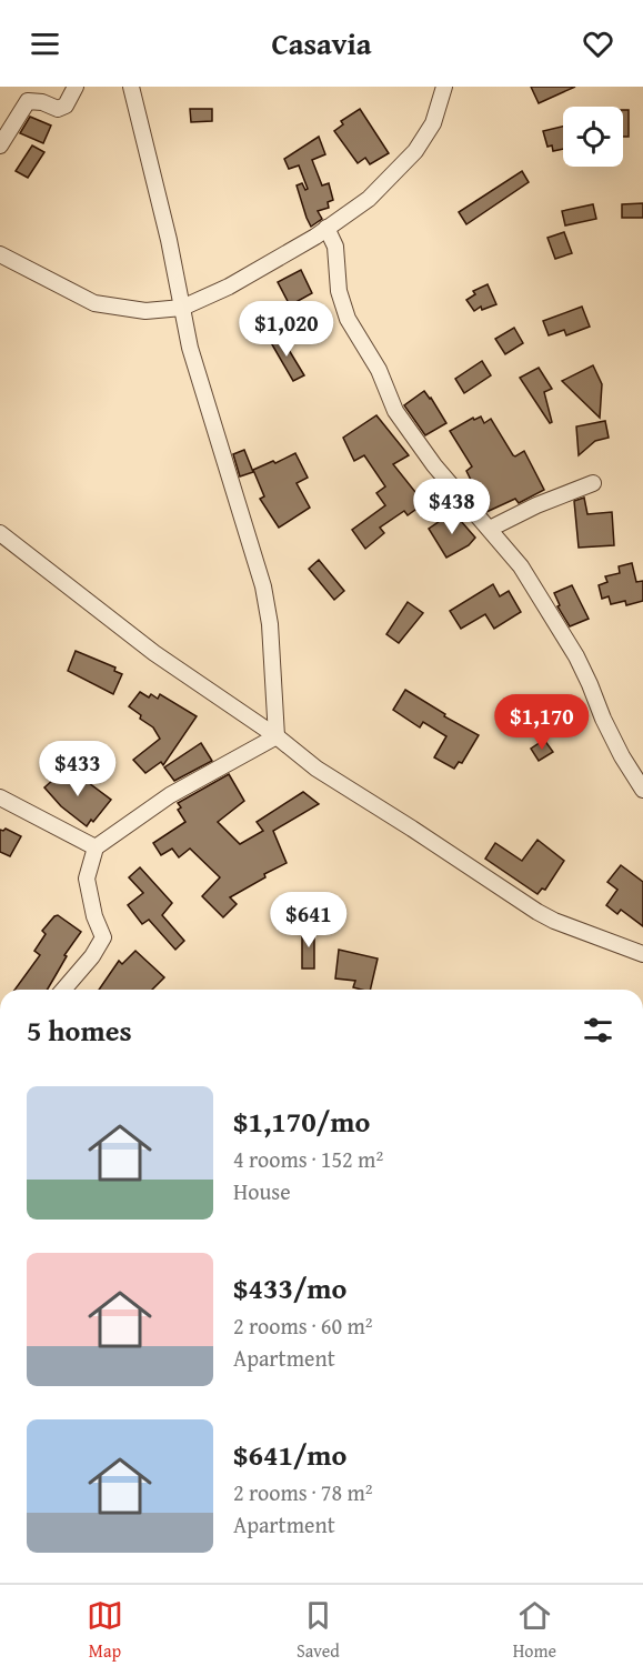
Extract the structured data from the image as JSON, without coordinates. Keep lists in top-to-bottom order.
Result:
{
  "page": {
    "header": "Casavia",
    "price": [
      "$1,020",
      "$438",
      "$1,170",
      "$433",
      "$641"
    ],
    "heading": "5 homes",
    "list": [
      {
        "name": "$1,170/mo",
        "note": "4 rooms · 152 m² · House"
      },
      {
        "name": "$433/mo",
        "note": "2 rooms · 60 m² · Apartment"
      },
      {
        "name": "$641/mo",
        "note": "2 rooms · 78 m² · Apartment"
      }
    ],
    "tabs": ["Map", "Saved", "Home"]
  }
}
